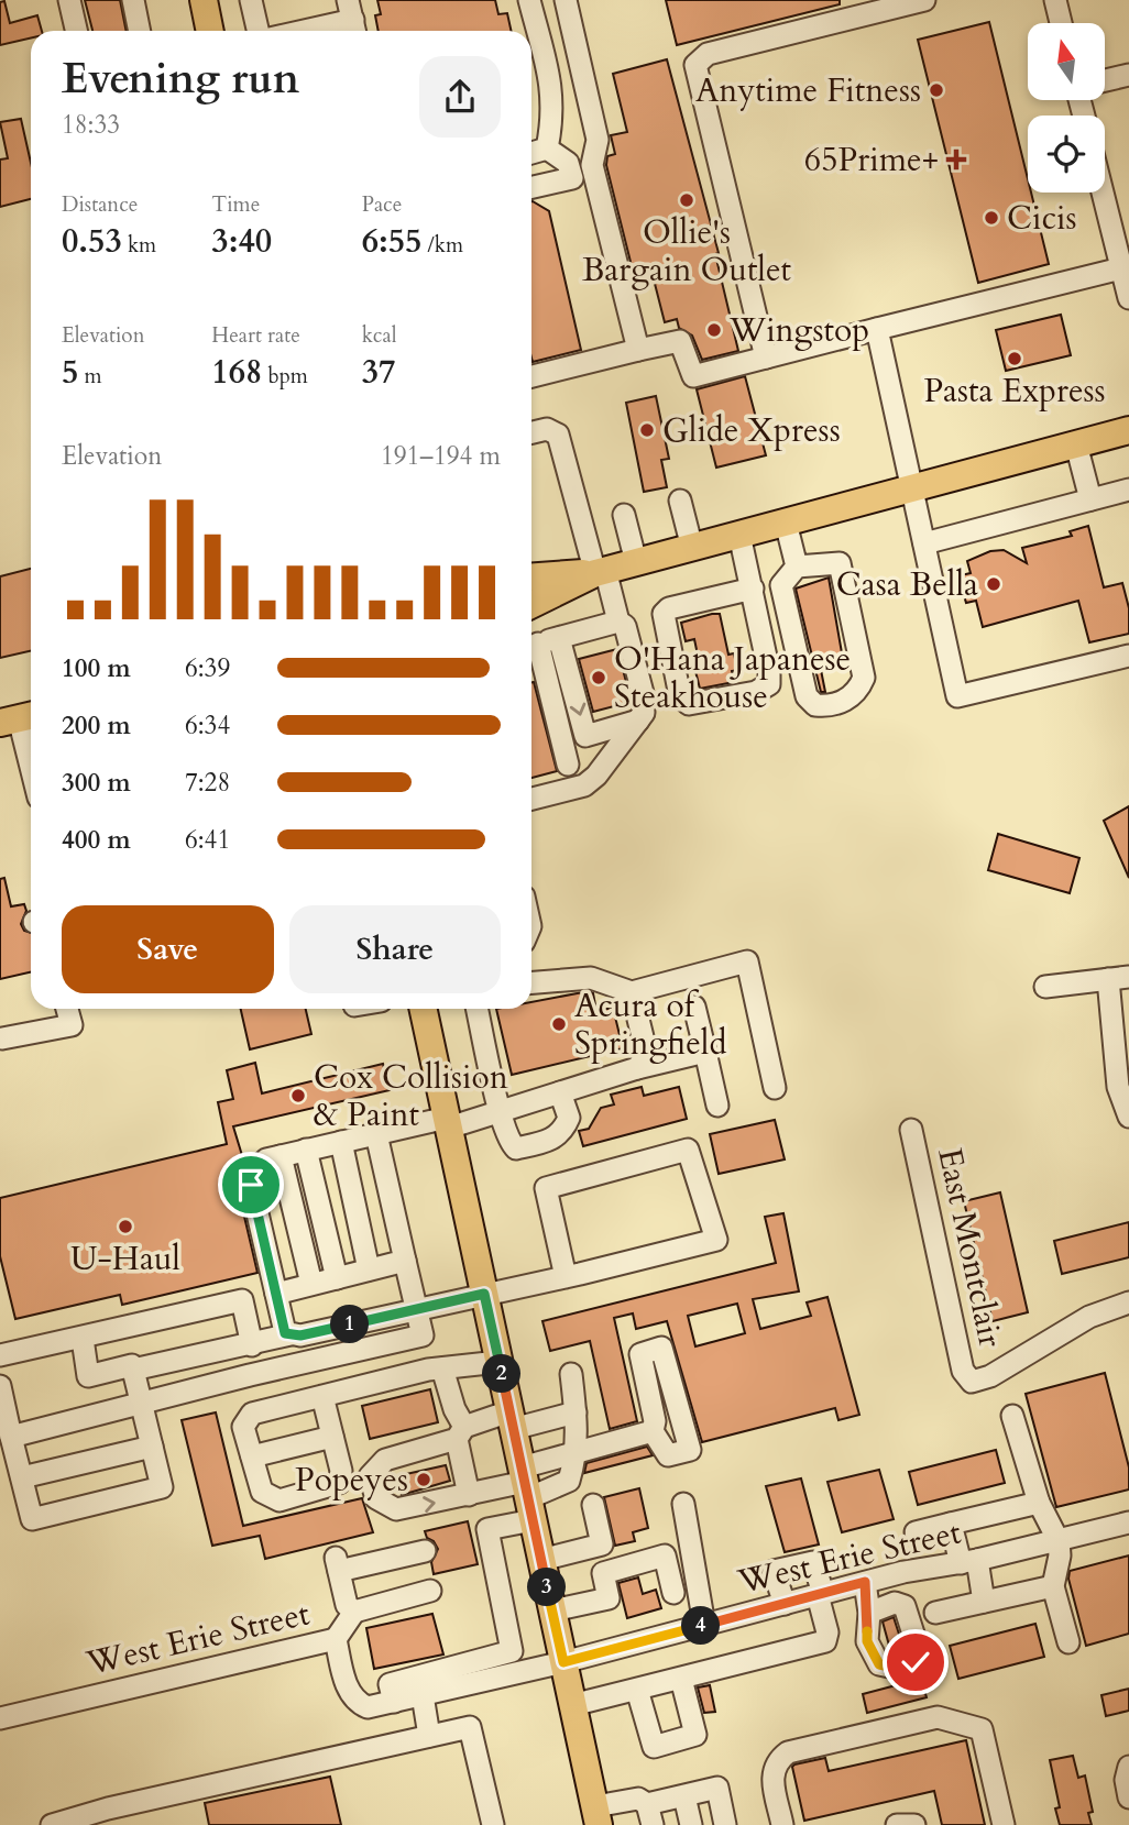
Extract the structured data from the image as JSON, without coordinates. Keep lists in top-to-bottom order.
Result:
{
  "streets": {
    "street": ["East Montclair", "West Erie Street"]
  },
  "places": {
    "other": [
      "Anytime Fitness",
      "Ollie's Bargain Outlet",
      "Cicis",
      "Wingstop",
      "Pasta Express",
      "Glide Xpress",
      "Casa Bella",
      "O'Hana Japanese Steakhouse",
      "Acura of Springfield",
      "Cox Collision & Paint",
      "U-Haul",
      "Popeyes"
    ],
    "health": ["65Prime+"]
  },
  "north": "top",
  "page": {
    "heading": ["Evening run", "18:33"],
    "stats": [
      ["Distance", "0.53 km"],
      ["Time", "3:40"],
      ["Pace", "6:55 /km"],
      ["Elevation", "5 m"],
      ["Heart rate", "168 bpm"],
      ["kcal", "37"]
    ],
    "chart": ["Elevation", "191–194 m"],
    "list": [
      {
        "name": "100 m",
        "note": "6:39"
      },
      {
        "name": "200 m",
        "note": "6:34"
      },
      {
        "name": "300 m",
        "note": "7:28"
      },
      {
        "name": "400 m",
        "note": "6:41"
      }
    ],
    "buttons": ["Save", "Share"],
    "pins": [
      "1",
      "2",
      "3",
      "4"
    ]
  }
}
